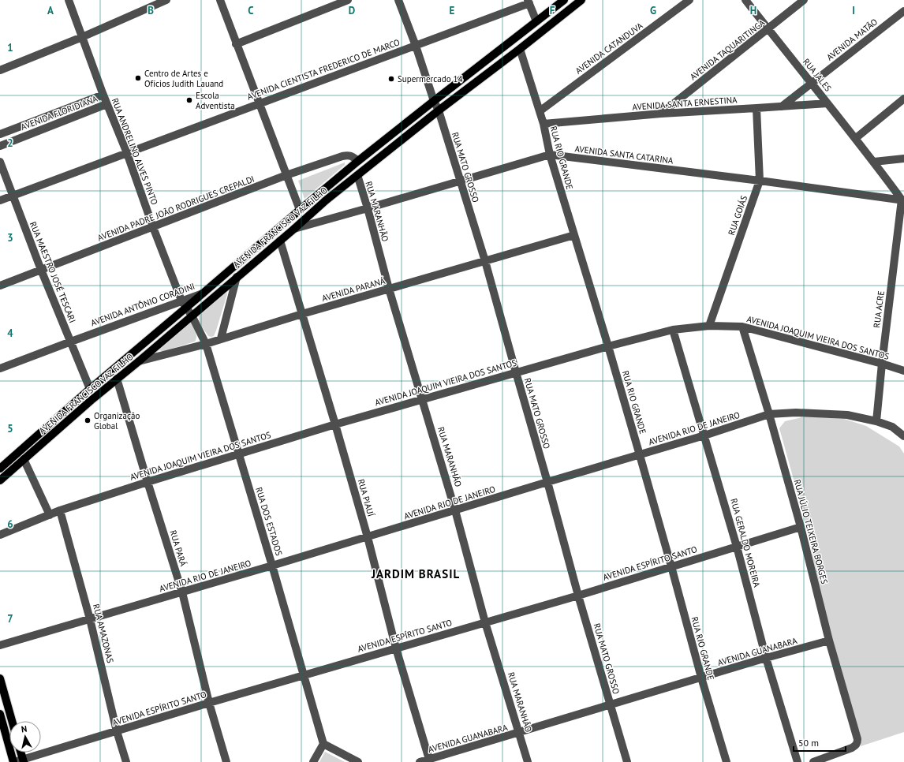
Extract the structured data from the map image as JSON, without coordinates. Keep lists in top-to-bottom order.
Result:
{
  "streets": {
    "main road": ["AVENIDA FRANCISCO VAZ FILHO"],
    "street": [
      "AVENIDA MATÃO",
      "AVENIDA CATANDUVA",
      "AVENIDA TAQUARITINGA",
      "AVENIDA CIENTISTA FREDERICO DE MARCO",
      "RUA JALES",
      "AVENIDA SANTA ERNESTINA",
      "AVENIDA FLORIDIANA",
      "RUA ANDRELINO ALVES PINTO",
      "AVENIDA SANTA CATARINA",
      "RUA RIO GRANDE",
      "RUA MATO GROSSO",
      "AVENIDA PADRE JOÃO RODRIGUES CREPALDI",
      "RUA MARANHÃO",
      "RUA GOIÁS",
      "RUA MAESTRO JOSÉ TESCARI",
      "AVENIDA PARANÁ",
      "AVENIDA ANTÔNIO CORADINI",
      "RUA ACRE",
      "AVENIDA JOAQUIM VIEIRA DOS SANTOS",
      "AVENIDA RIO DE JANEIRO",
      "RUA PIAUÍ",
      "RUA DOS ESTADOS",
      "RUA JÚLIO TEIXEIRA BORGES",
      "RUA GERALDO MOREIRA",
      "RUA PARÁ",
      "AVENIDA ESPÍRITO SANTO",
      "RUA AMAZONAS",
      "AVENIDA GUANABARA"
    ]
  },
  "crossings": [
    ["AVENIDA MATÃO", "RUA JALES"],
    ["AVENIDA MATÃO", "AVENIDA SANTA ERNESTINA"],
    ["AVENIDA CATANDUVA", "RUA RIO GRANDE"],
    ["AVENIDA TAQUARITINGA", "RUA JALES"],
    ["AVENIDA TAQUARITINGA", "AVENIDA SANTA ERNESTINA"],
    ["AVENIDA CIENTISTA FREDERICO DE MARCO", "RUA ANDRELINO ALVES PINTO"],
    ["AVENIDA CIENTISTA FREDERICO DE MARCO", "RUA MATO GROSSO"],
    ["AVENIDA CIENTISTA FREDERICO DE MARCO", "RUA MAESTRO JOSÉ TESCARI"],
    ["RUA JALES", "AVENIDA SANTA ERNESTINA"],
    ["RUA JALES", "AVENIDA SANTA CATARINA"],
    ["RUA JALES", "RUA ACRE"],
    ["AVENIDA SANTA ERNESTINA", "RUA RIO GRANDE"],
    ["AVENIDA SANTA ERNESTINA", "RUA GOIÁS"],
    ["AVENIDA FLORIDIANA", "RUA ANDRELINO ALVES PINTO"],
    ["RUA ANDRELINO ALVES PINTO", "AVENIDA PADRE JOÃO RODRIGUES CREPALDI"],
    ["RUA ANDRELINO ALVES PINTO", "AVENIDA FRANCISCO VAZ FILHO"],
    ["RUA ANDRELINO ALVES PINTO", "AVENIDA ANTÔNIO CORADINI"],
    ["RUA ANDRELINO ALVES PINTO", "RUA DOS ESTADOS"],
    ["AVENIDA SANTA CATARINA", "RUA RIO GRANDE"],
    ["AVENIDA SANTA CATARINA", "RUA MATO GROSSO"],
    ["AVENIDA SANTA CATARINA", "RUA MARANHÃO"],
    ["AVENIDA SANTA CATARINA", "RUA GOIÁS"],
    ["AVENIDA SANTA CATARINA", "AVENIDA FRANCISCO VAZ FILHO"],
    ["AVENIDA SANTA CATARINA", "RUA ACRE"],
    ["RUA RIO GRANDE", "AVENIDA FRANCISCO VAZ FILHO"],
    ["RUA RIO GRANDE", "AVENIDA PARANÁ"],
    ["RUA RIO GRANDE", "AVENIDA JOAQUIM VIEIRA DOS SANTOS"],
    ["RUA RIO GRANDE", "AVENIDA RIO DE JANEIRO"],
    ["RUA RIO GRANDE", "AVENIDA ESPÍRITO SANTO"],
    ["RUA RIO GRANDE", "AVENIDA GUANABARA"],
    ["RUA MATO GROSSO", "AVENIDA FRANCISCO VAZ FILHO"],
    ["RUA MATO GROSSO", "AVENIDA PARANÁ"],
    ["RUA MATO GROSSO", "AVENIDA JOAQUIM VIEIRA DOS SANTOS"],
    ["RUA MATO GROSSO", "AVENIDA RIO DE JANEIRO"],
    ["RUA MATO GROSSO", "AVENIDA ESPÍRITO SANTO"],
    ["RUA MATO GROSSO", "AVENIDA GUANABARA"],
    ["AVENIDA PADRE JOÃO RODRIGUES CREPALDI", "AVENIDA FRANCISCO VAZ FILHO"],
    ["AVENIDA PADRE JOÃO RODRIGUES CREPALDI", "RUA MAESTRO JOSÉ TESCARI"],
    ["RUA MARANHÃO", "AVENIDA FRANCISCO VAZ FILHO"],
    ["RUA MARANHÃO", "AVENIDA PARANÁ"],
    ["RUA MARANHÃO", "AVENIDA JOAQUIM VIEIRA DOS SANTOS"],
    ["RUA MARANHÃO", "AVENIDA RIO DE JANEIRO"],
    ["RUA MARANHÃO", "AVENIDA ESPÍRITO SANTO"],
    ["RUA MARANHÃO", "AVENIDA GUANABARA"],
    ["RUA GOIÁS", "AVENIDA JOAQUIM VIEIRA DOS SANTOS"],
    ["AVENIDA FRANCISCO VAZ FILHO", "RUA MAESTRO JOSÉ TESCARI"],
    ["AVENIDA FRANCISCO VAZ FILHO", "AVENIDA PARANÁ"],
    ["AVENIDA FRANCISCO VAZ FILHO", "AVENIDA ANTÔNIO CORADINI"],
    ["AVENIDA FRANCISCO VAZ FILHO", "RUA PIAUÍ"],
    ["AVENIDA FRANCISCO VAZ FILHO", "RUA DOS ESTADOS"],
    ["AVENIDA FRANCISCO VAZ FILHO", "RUA PARÁ"],
    ["RUA MAESTRO JOSÉ TESCARI", "AVENIDA ANTÔNIO CORADINI"],
    ["AVENIDA PARANÁ", "RUA PIAUÍ"],
    ["AVENIDA PARANÁ", "RUA DOS ESTADOS"],
    ["RUA ACRE", "AVENIDA JOAQUIM VIEIRA DOS SANTOS"],
    ["RUA ACRE", "AVENIDA RIO DE JANEIRO"],
    ["AVENIDA JOAQUIM VIEIRA DOS SANTOS", "RUA PIAUÍ"],
    ["AVENIDA JOAQUIM VIEIRA DOS SANTOS", "RUA DOS ESTADOS"],
    ["AVENIDA JOAQUIM VIEIRA DOS SANTOS", "RUA JÚLIO TEIXEIRA BORGES"],
    ["AVENIDA JOAQUIM VIEIRA DOS SANTOS", "RUA GERALDO MOREIRA"],
    ["AVENIDA JOAQUIM VIEIRA DOS SANTOS", "RUA PARÁ"],
    ["AVENIDA JOAQUIM VIEIRA DOS SANTOS", "RUA AMAZONAS"],
    ["AVENIDA RIO DE JANEIRO", "RUA PIAUÍ"],
    ["AVENIDA RIO DE JANEIRO", "RUA DOS ESTADOS"],
    ["AVENIDA RIO DE JANEIRO", "RUA JÚLIO TEIXEIRA BORGES"],
    ["AVENIDA RIO DE JANEIRO", "RUA GERALDO MOREIRA"],
    ["AVENIDA RIO DE JANEIRO", "RUA PARÁ"],
    ["AVENIDA RIO DE JANEIRO", "RUA AMAZONAS"],
    ["RUA PIAUÍ", "AVENIDA ESPÍRITO SANTO"],
    ["RUA PIAUÍ", "AVENIDA GUANABARA"],
    ["RUA DOS ESTADOS", "AVENIDA ESPÍRITO SANTO"],
    ["RUA JÚLIO TEIXEIRA BORGES", "AVENIDA ESPÍRITO SANTO"],
    ["RUA JÚLIO TEIXEIRA BORGES", "AVENIDA GUANABARA"],
    ["RUA GERALDO MOREIRA", "AVENIDA ESPÍRITO SANTO"],
    ["RUA GERALDO MOREIRA", "AVENIDA GUANABARA"],
    ["RUA PARÁ", "AVENIDA ESPÍRITO SANTO"],
    ["AVENIDA ESPÍRITO SANTO", "RUA AMAZONAS"]
  ],
  "districts": ["JARDIM BRASIL"],
  "places": [
    "Centro de Artes e Ofícios Judith Lauand",
    "Supermercado 14",
    "Escola Adventista",
    "Organização Global"
  ],
  "scale_bar": "50 m",
  "north": "top",
  "grid": {
    "columns": [
      "A",
      "B",
      "C",
      "D",
      "E",
      "F",
      "G",
      "H",
      "I"
    ],
    "rows": [
      "1",
      "2",
      "3",
      "4",
      "5",
      "6",
      "7"
    ]
  }
}
